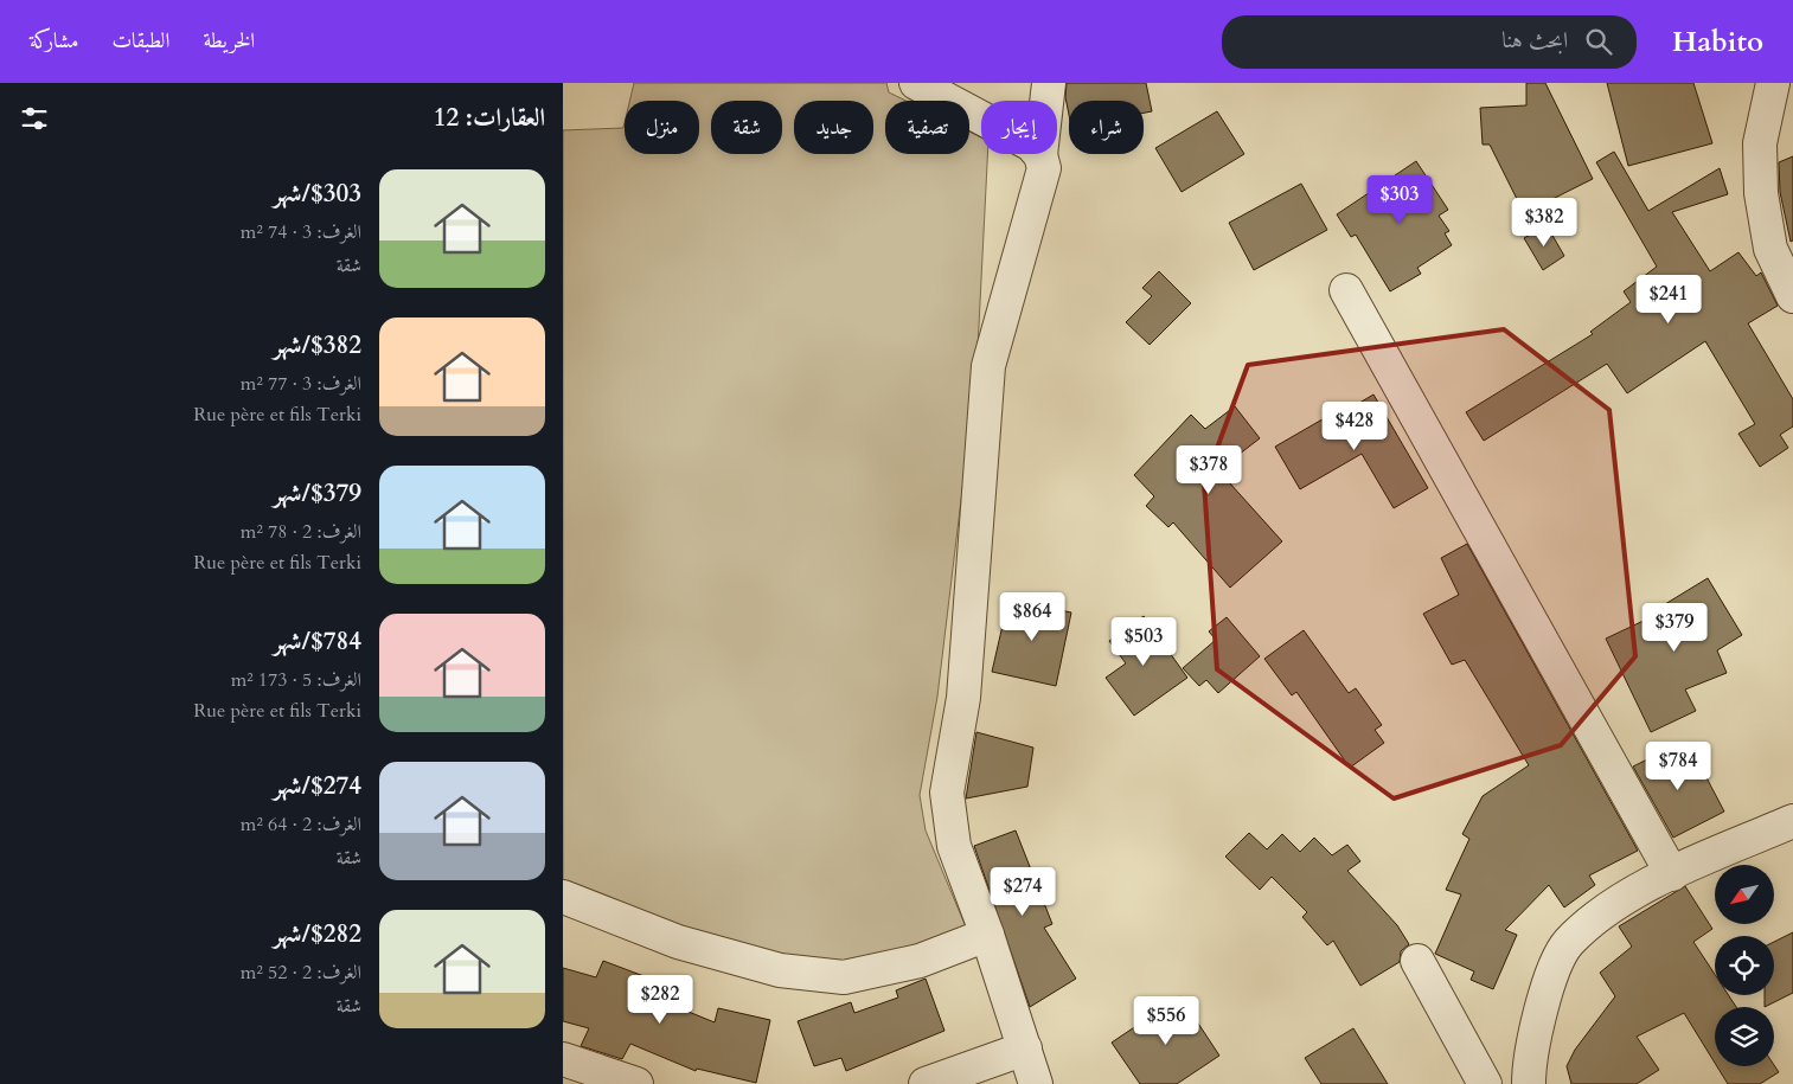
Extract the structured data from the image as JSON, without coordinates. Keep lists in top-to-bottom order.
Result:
{
  "north": "bottom left",
  "page": {
    "header": "Habito",
    "search": "ابحث هنا",
    "nav": ["الخريطة", "الطبقات", "مشاركة"],
    "heading": "العقارات: 12",
    "chip": [
      "شراء",
      "إيجار",
      "تصفية",
      "جديد",
      "شقة",
      "منزل"
    ],
    "list": [
      {
        "name": "$303/شهر",
        "note": "الغرف: 3 · 74 m² · شقة"
      },
      {
        "name": "$382/شهر",
        "note": "الغرف: 3 · 77 m² · Rue père et fils Terki"
      },
      {
        "name": "$379/شهر",
        "note": "الغرف: 2 · 78 m² · Rue père et fils Terki"
      },
      {
        "name": "$784/شهر",
        "note": "الغرف: 5 · 173 m² · Rue père et fils Terki"
      },
      {
        "name": "$274/شهر",
        "note": "الغرف: 2 · 64 m² · شقة"
      },
      {
        "name": "$282/شهر",
        "note": "الغرف: 2 · 52 m² · شقة"
      }
    ],
    "price": [
      "$303",
      "$382",
      "$241",
      "$428",
      "$378",
      "$864",
      "$379",
      "$503",
      "$784",
      "$274",
      "$282",
      "$556"
    ]
  }
}
